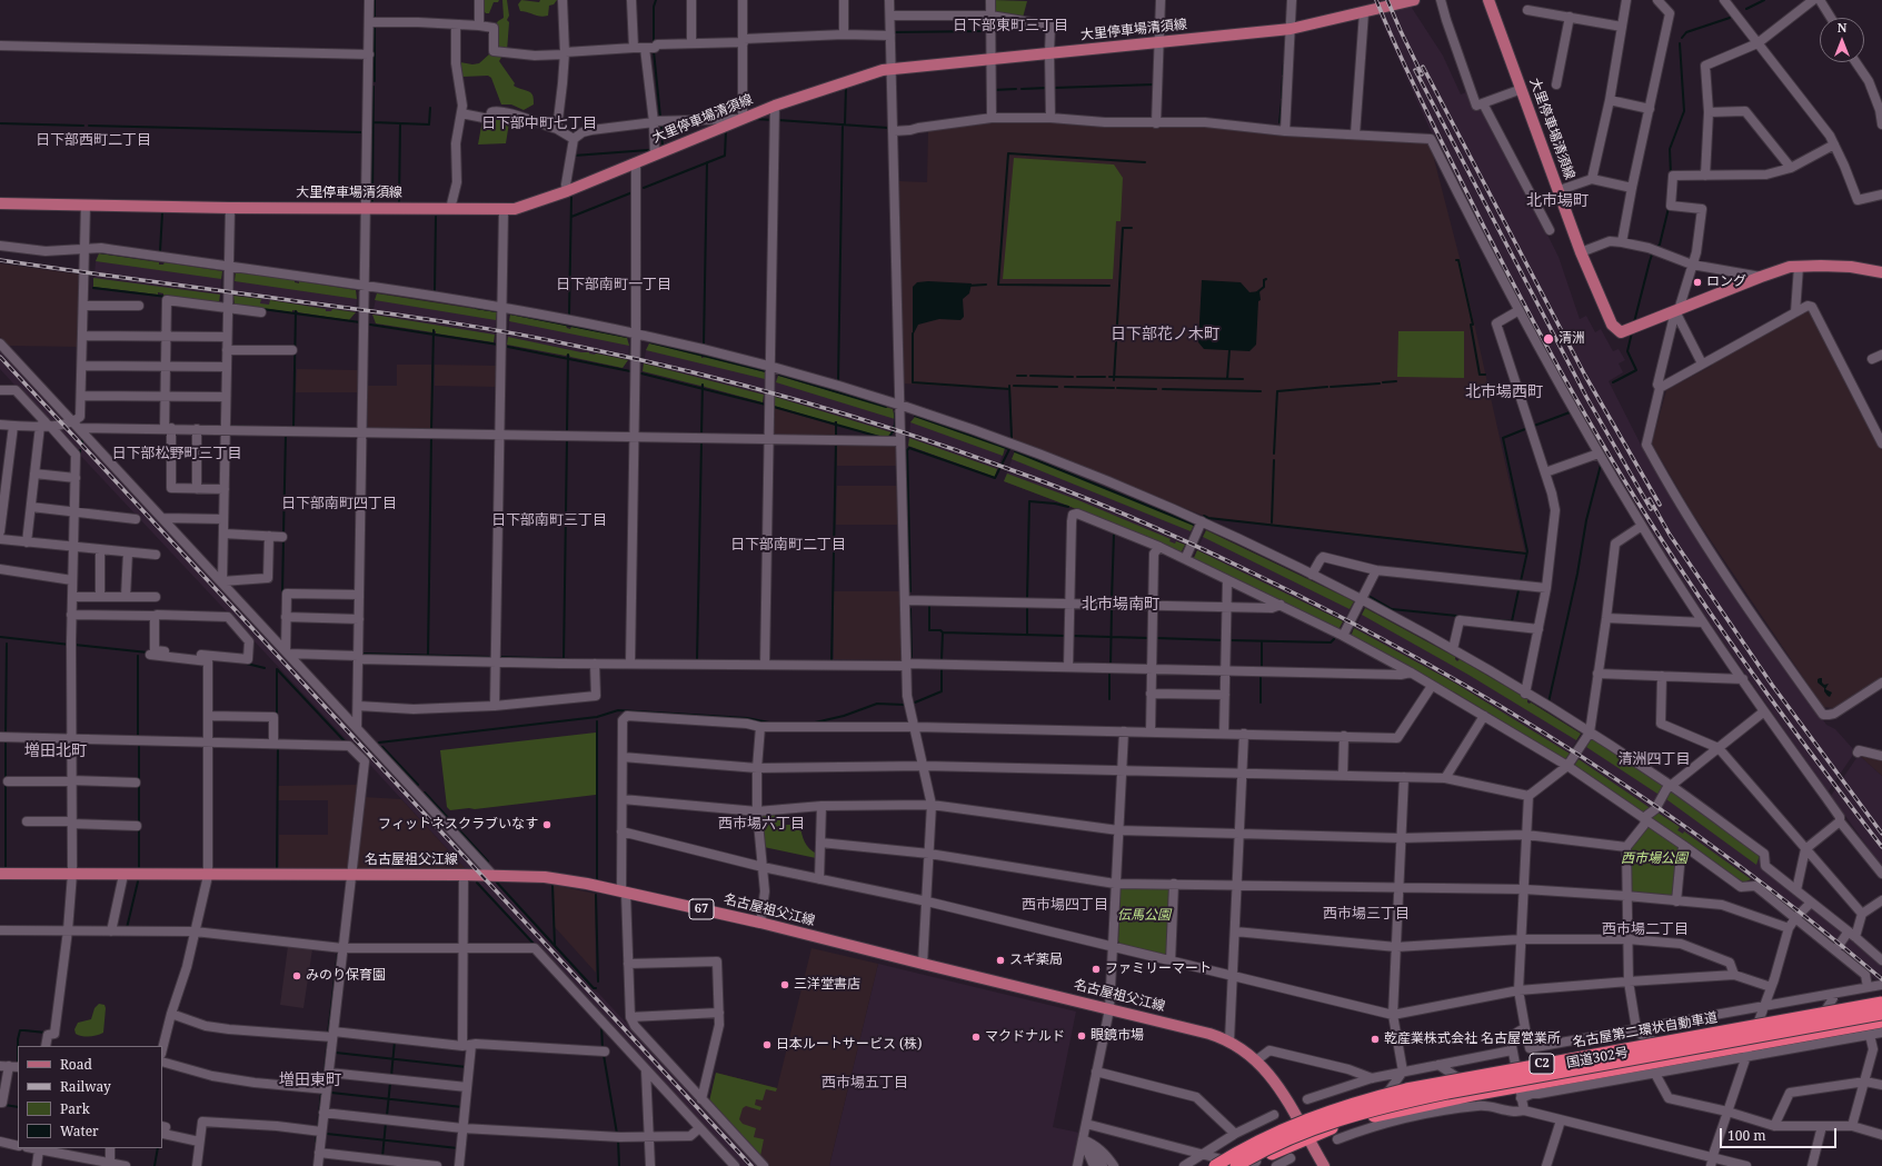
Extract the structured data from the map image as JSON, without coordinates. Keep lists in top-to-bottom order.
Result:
{
  "streets": {
    "highway": ["名古屋第二環状自動車道", "国道302号", "C2"],
    "main road": ["大里停車場清須線", "名古屋祖父江線", "67"]
  },
  "crossings": [
    ["名古屋祖父江線", "国道302号"],
    ["名古屋第二環状自動車道", "国道302号"]
  ],
  "districts": [
    "日下部東町三丁目",
    "日下部中町七丁目",
    "日下部西町二丁目",
    "北市場町",
    "日下部南町一丁目",
    "日下部花ノ木町",
    "北市場西町",
    "日下部松野町三丁目",
    "日下部南町四丁目",
    "日下部南町三丁目",
    "日下部南町二丁目",
    "北市場南町",
    "増田北町",
    "清洲四丁目",
    "西市場六丁目",
    "西市場四丁目",
    "西市場三丁目",
    "西市場二丁目",
    "増田東町",
    "西市場五丁目"
  ],
  "parks": ["西市場公園", "伝馬公園"],
  "places": [
    "ロング",
    "清洲",
    "フィットネスクラブいなす",
    "スギ薬局",
    "ファミリーマート",
    "みのり保育園",
    "三洋堂書店",
    "眼鏡市場",
    "マクドナルド",
    "乾産業株式会社 名古屋営業所",
    "日本ルートサービス (株)"
  ],
  "legend": [
    "Road",
    "Railway",
    "Park",
    "Water"
  ],
  "scale_bar": "100 m",
  "north": "top"
}
